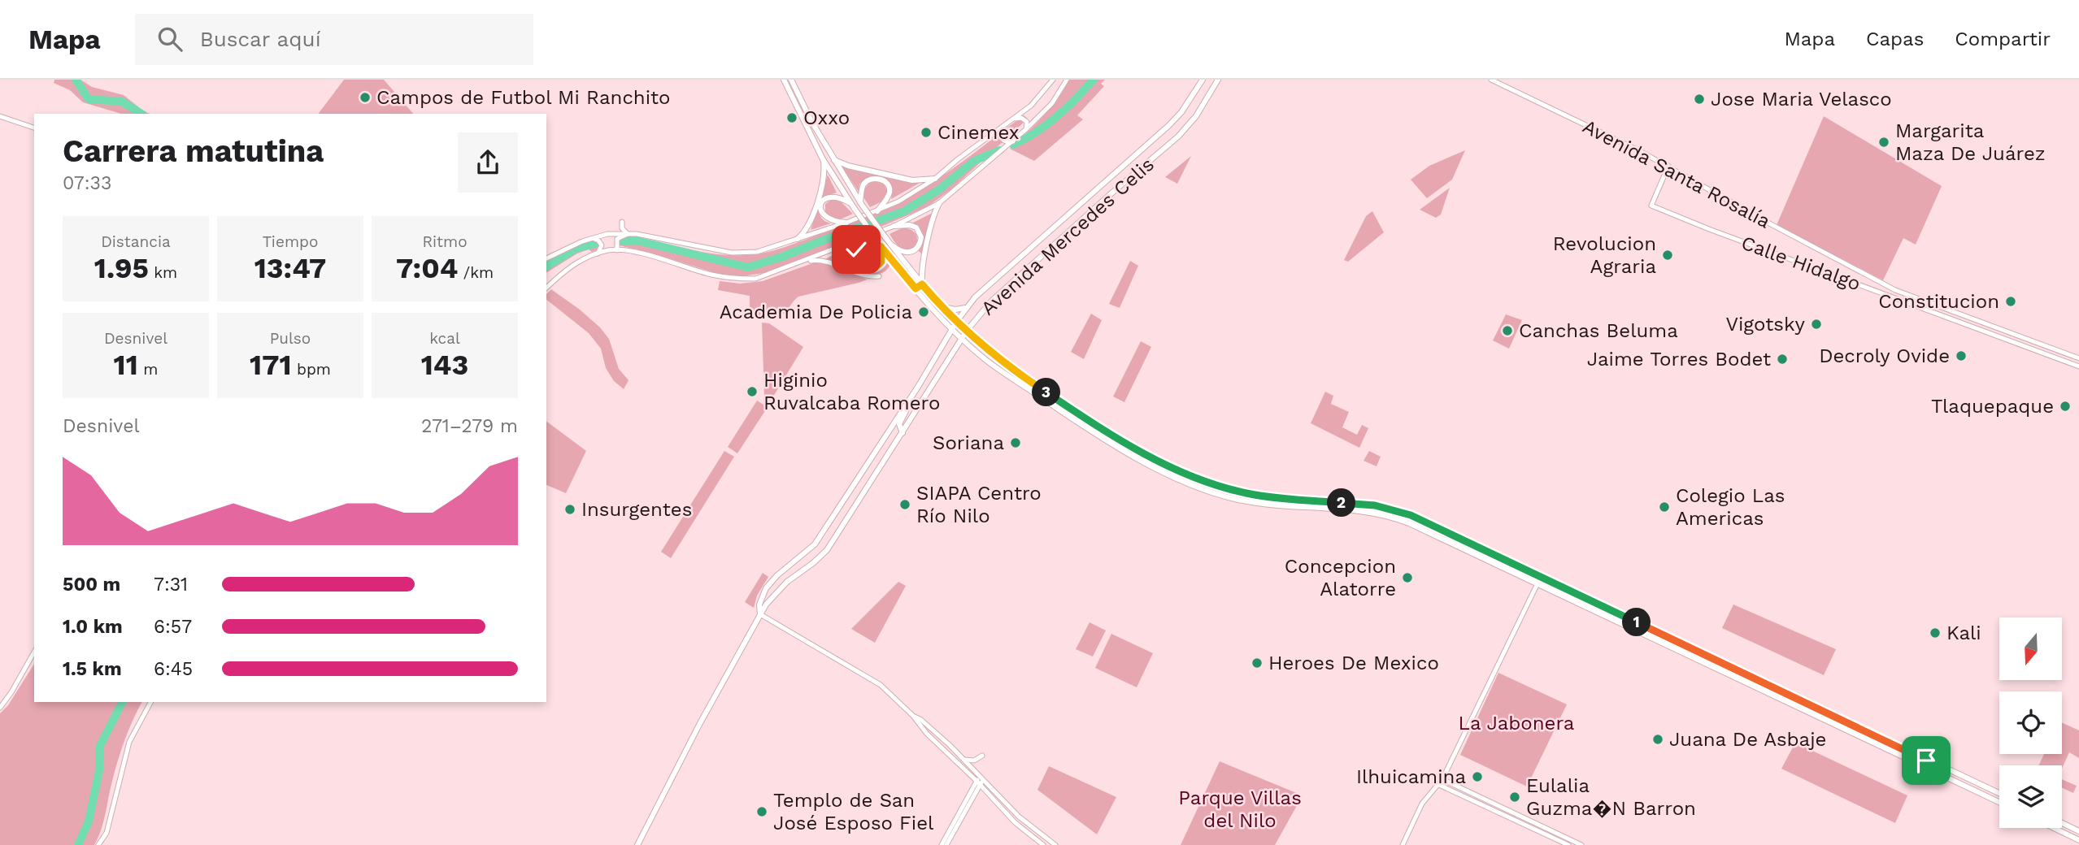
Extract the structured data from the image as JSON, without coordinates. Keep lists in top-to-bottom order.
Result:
{
  "streets": {
    "main road": ["Avenida Mercedes Celis"],
    "street": ["Avenida Santa Rosalía", "Calle Hidalgo"]
  },
  "crossings": [
    ["Avenida Santa Rosalía", "Calle Hidalgo"]
  ],
  "parks": ["La Jabonera", "Parque Villas del Nilo"],
  "places": [
    "Campos de Futbol Mi Ranchito",
    "Jose Maria Velasco",
    "Oxxo",
    "Cinemex",
    "Margarita Maza De Juárez",
    "Revolucion Agraria",
    "Constitucion",
    "Academia De Policia",
    "Vigotsky",
    "Canchas Beluma",
    "Decroly Ovide",
    "Jaime Torres Bodet",
    "Higinio Ruvalcaba Romero",
    "Tlaquepaque",
    "Soriana",
    "SIAPA Centro Río Nilo",
    "Colegio Las Americas",
    "Insurgentes",
    "Concepcion Alatorre",
    "Kali",
    "Heroes De Mexico",
    "Juana De Asbaje",
    "Ilhuicamina",
    "Eulalia Guzma�N Barron",
    "Templo de San José Esposo Fiel"
  ],
  "north": "bottom",
  "page": {
    "header": "Mapa",
    "search": "Buscar aquí",
    "nav": ["Mapa", "Capas", "Compartir"],
    "heading": ["Carrera matutina", "07:33"],
    "stats": [
      ["Distancia", "1.95 km"],
      ["Tiempo", "13:47"],
      ["Ritmo", "7:04 /km"],
      ["Desnivel", "11 m"],
      ["Pulso", "171 bpm"],
      ["kcal", "143"]
    ],
    "pins": ["3", "2", "1"],
    "chart": ["Desnivel", "271–279 m"],
    "list": [
      {
        "name": "500 m",
        "note": "7:31"
      },
      {
        "name": "1.0 km",
        "note": "6:57"
      },
      {
        "name": "1.5 km",
        "note": "6:45"
      }
    ]
  }
}
